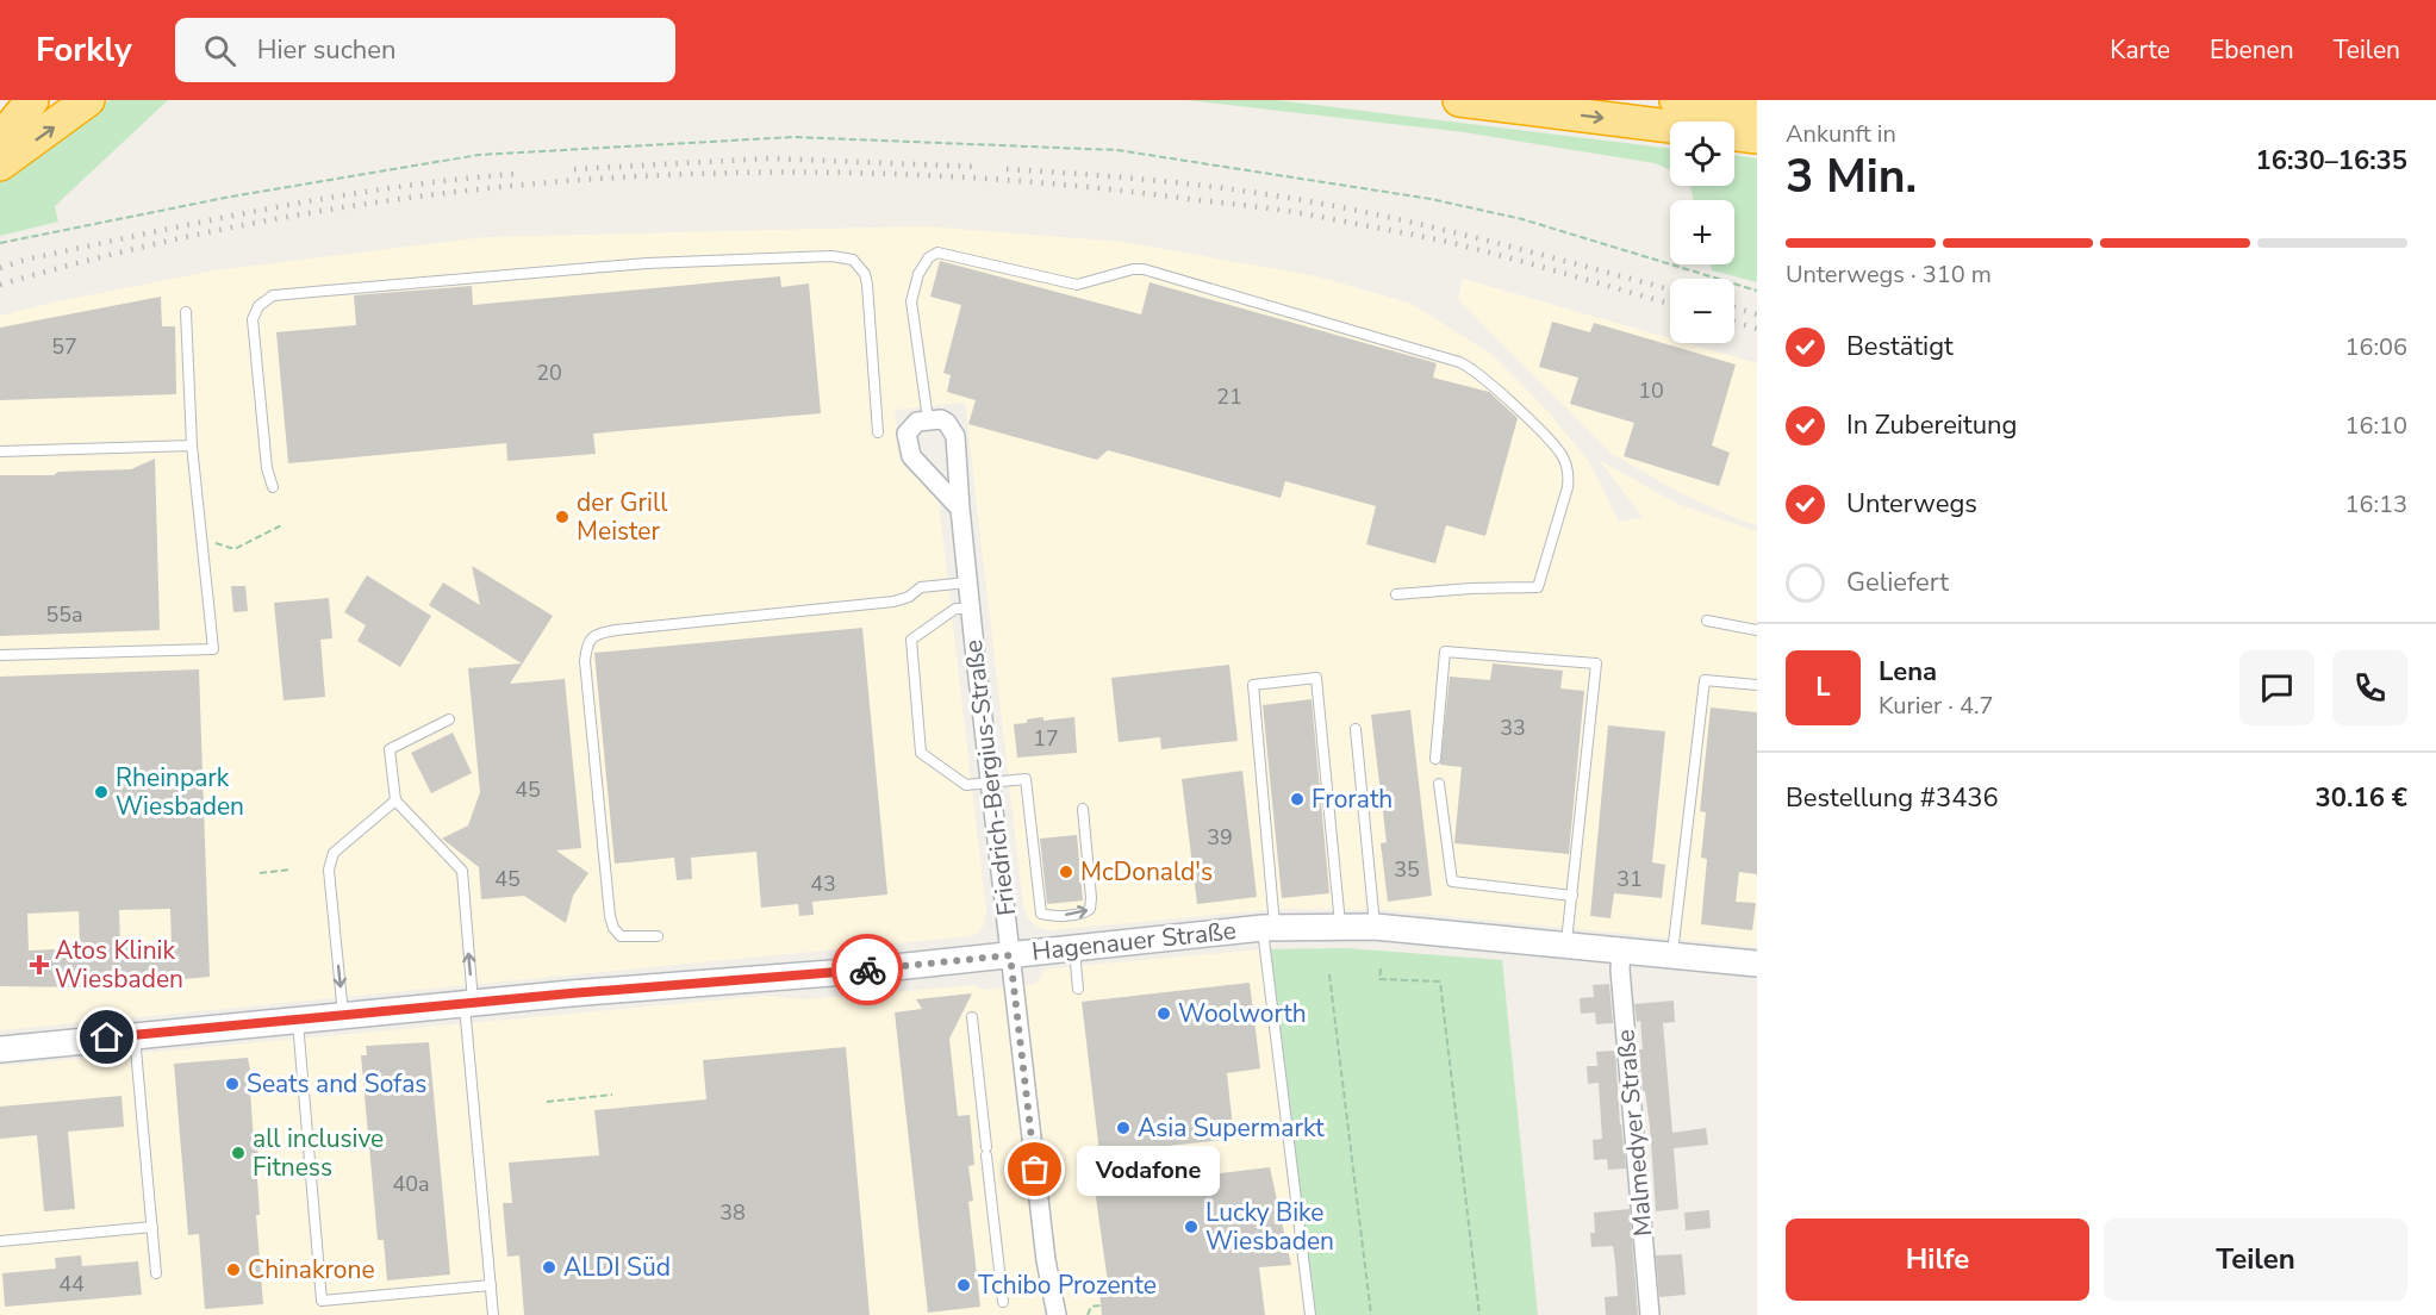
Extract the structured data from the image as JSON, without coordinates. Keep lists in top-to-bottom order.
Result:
{
  "streets": {
    "street": ["Friedrich-Bergius-Straße", "Hagenauer Straße", "Malmedyer Straße"]
  },
  "crossings": [
    ["Friedrich-Bergius-Straße", "Hagenauer Straße"],
    ["Hagenauer Straße", "Malmedyer Straße"]
  ],
  "places": {
    "other": [
      "der Grill Meister",
      "Rheinpark Wiesbaden",
      "Frorath",
      "McDonald's",
      "Woolworth",
      "Seats and Sofas",
      "Asia Supermarkt",
      "all inclusive Fitness",
      "Vodafone",
      "Lucky Bike Wiesbaden",
      "ALDI Süd",
      "Chinakrone",
      "Tchibo Prozente"
    ],
    "health": ["Atos Klinik Wiesbaden"]
  },
  "house_numbers": [
    "57",
    "20",
    "10",
    "21",
    "55a",
    "33",
    "17",
    "45",
    "39",
    "35",
    "45",
    "31",
    "43",
    "40a",
    "38",
    "44"
  ],
  "page": {
    "header": "Forkly",
    "search": "Hier suchen",
    "nav": ["Karte", "Ebenen", "Teilen"],
    "heading": ["3 Min.", "Ankunft in", "16:30–16:35"],
    "panel": [
      "Lena",
      "Kurier · 4.7",
      "Bestellung #3436",
      "30.16 €"
    ],
    "map_buttons": ["+", "−"],
    "bar": "Unterwegs · 310 m",
    "list": [
      ["Bestätigt", "16:06"],
      ["In Zubereitung", "16:10"],
      ["Unterwegs", "16:13"],
      "Geliefert"
    ],
    "round": "L",
    "bubble": "Vodafone",
    "buttons": ["Hilfe", "Teilen"]
  }
}
